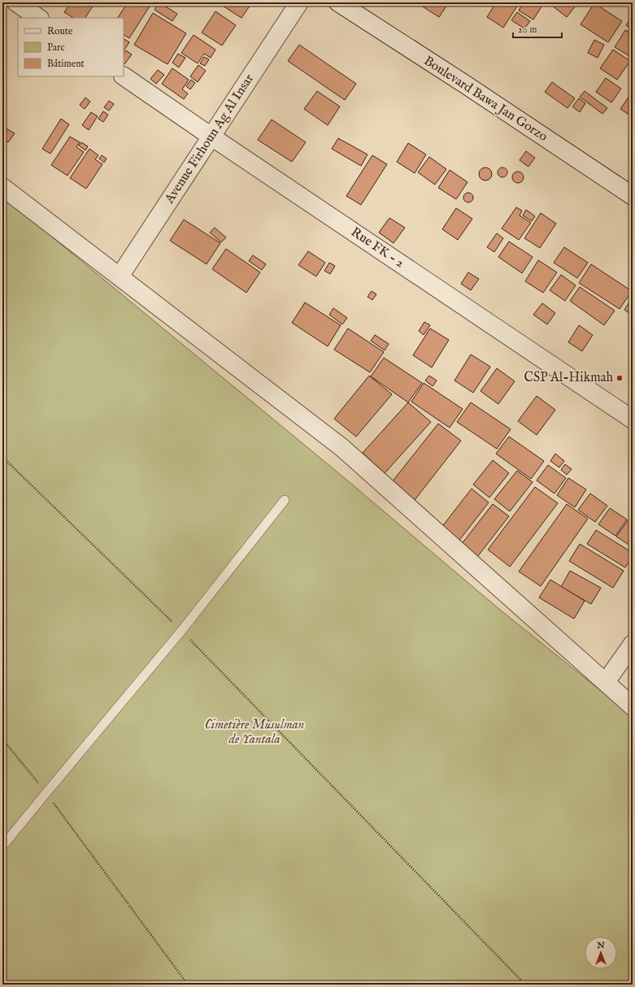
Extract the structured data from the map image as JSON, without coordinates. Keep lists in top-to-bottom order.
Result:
{
  "streets": {
    "street": ["Boulevard Bawa Jan Gorzo", "Avenue Firhoun Ag Al Insar", "Rue FK - 2"]
  },
  "crossings": [
    ["Avenue Firhoun Ag Al Insar", "Rue FK - 2"]
  ],
  "parks": ["Cimetière Musulman de Yantala"],
  "places": ["CSP Al-Hikmah"],
  "legend": ["Route", "Parc", "Bâtiment"],
  "scale_bar": "20 m",
  "north": "top"
}
